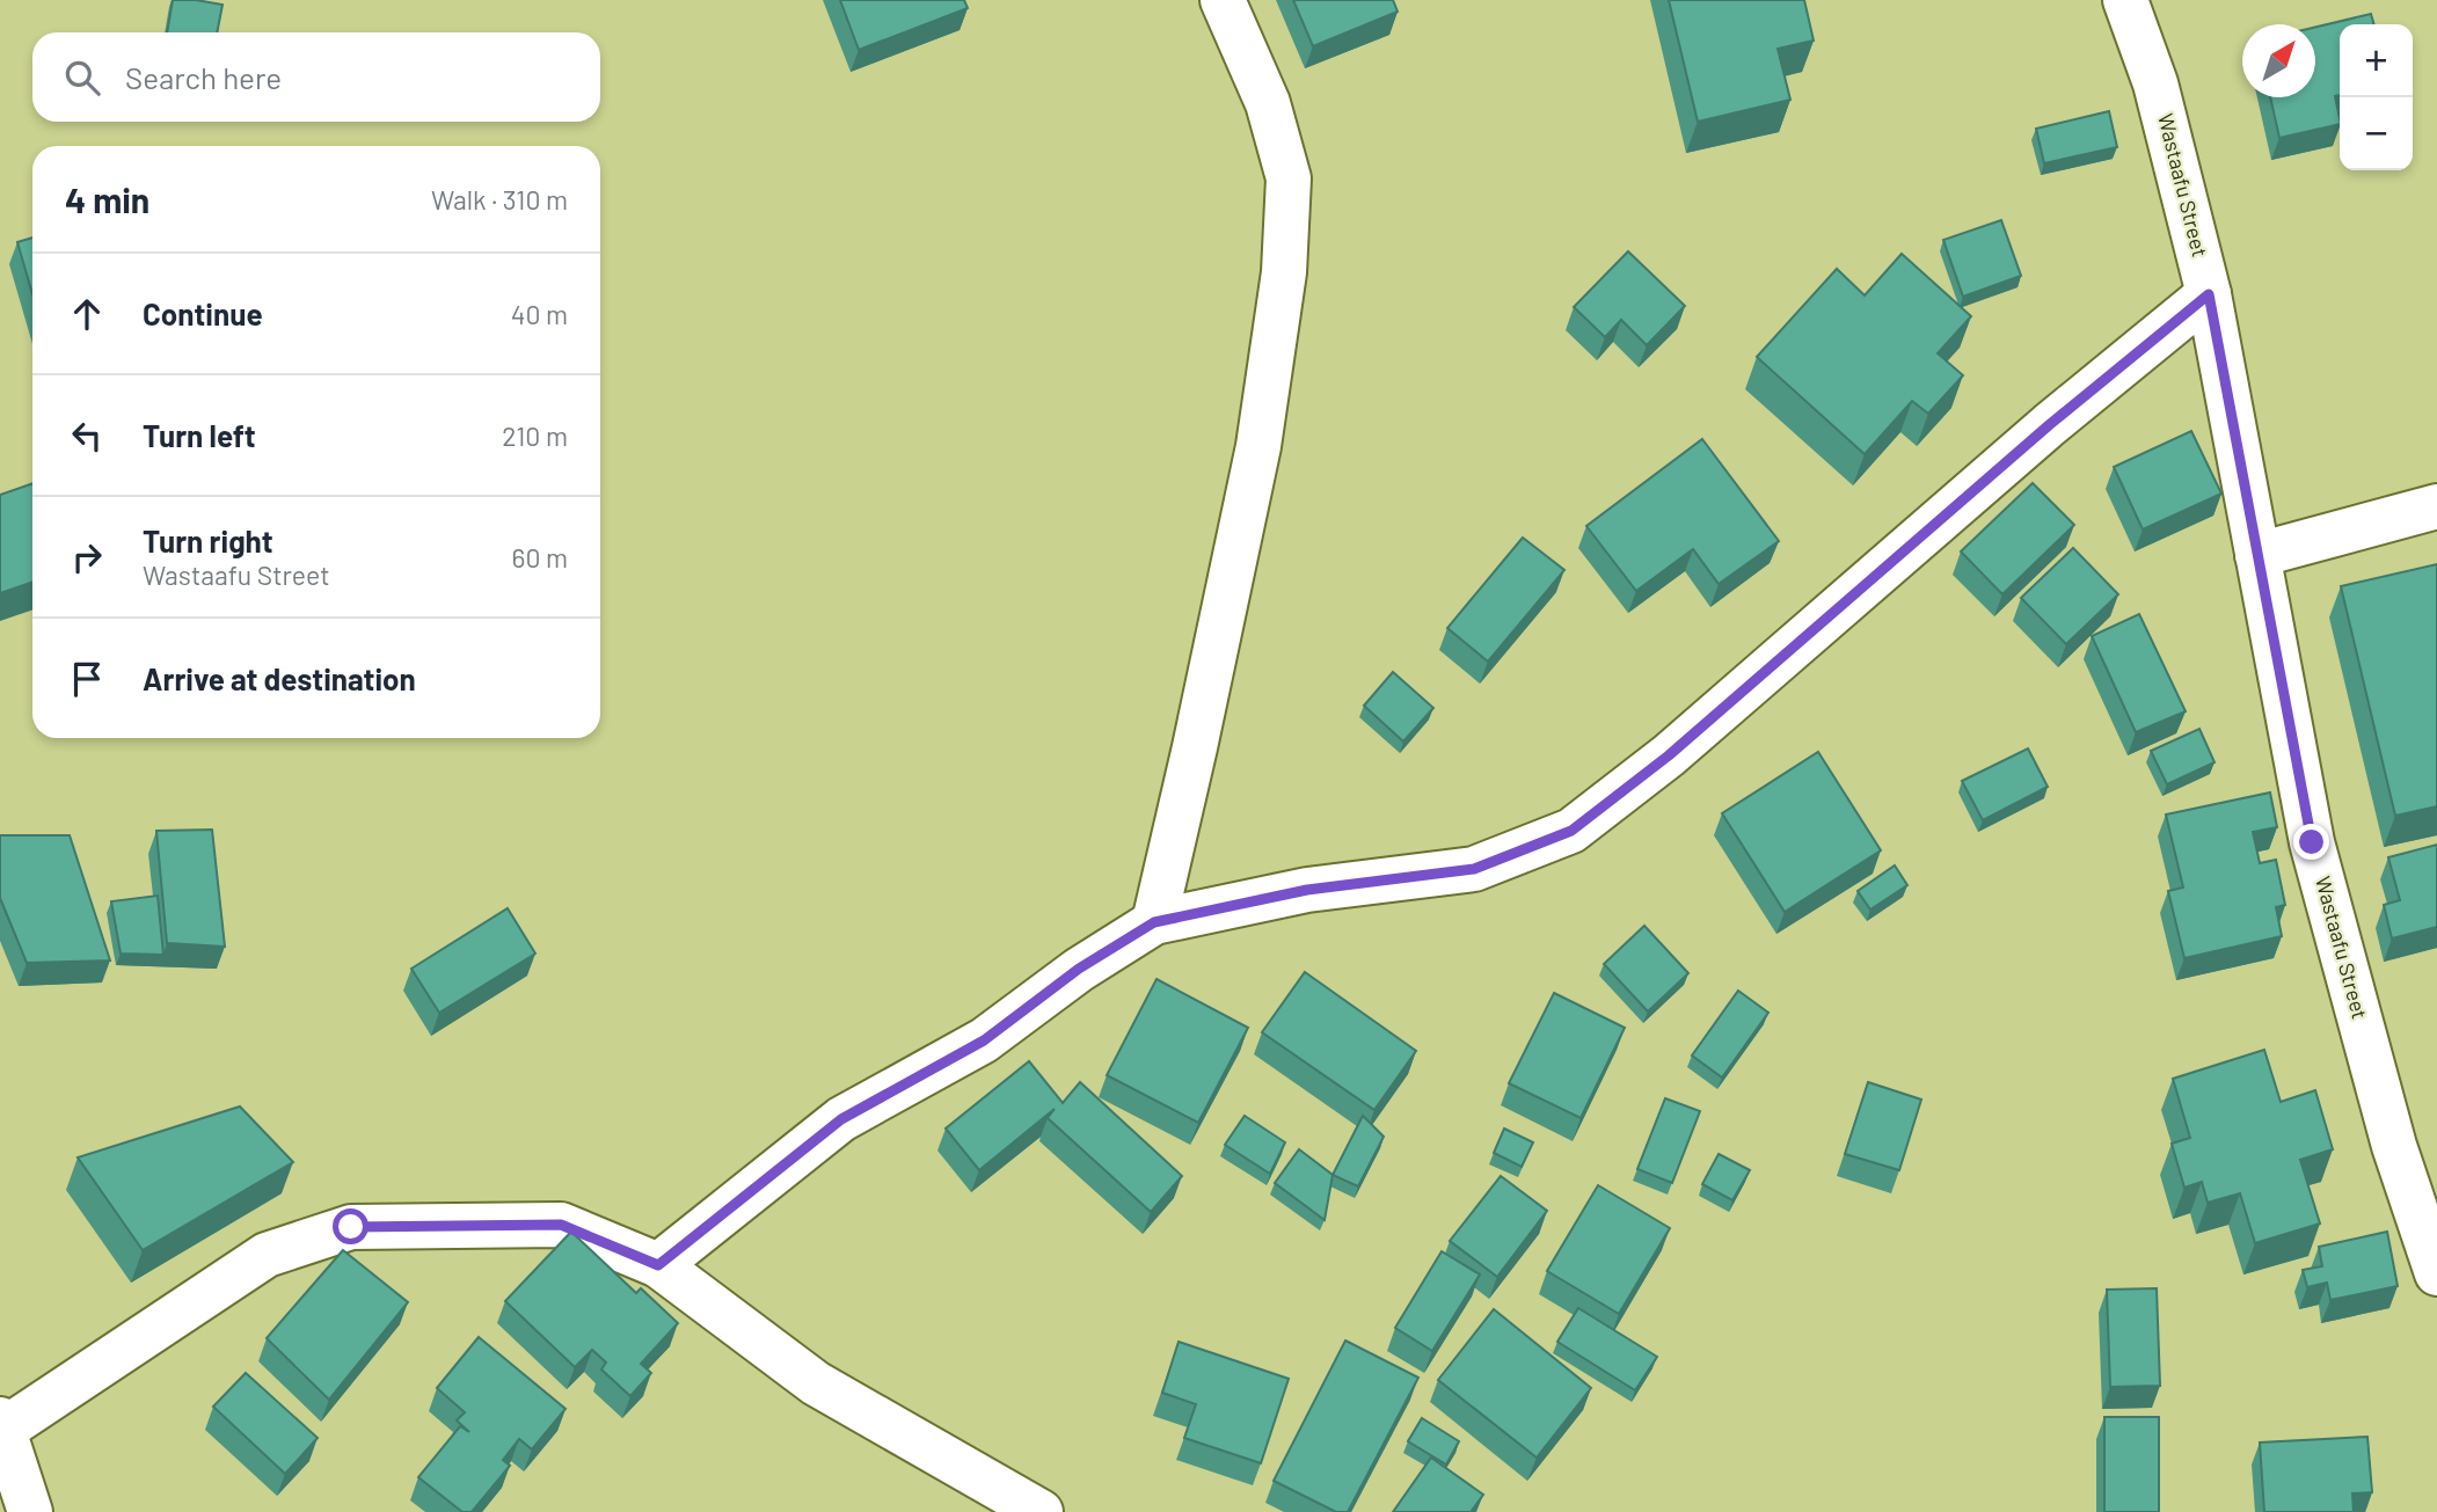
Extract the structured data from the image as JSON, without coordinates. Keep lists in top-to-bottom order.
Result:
{
  "streets": {
    "street": ["Wastaafu Street"]
  },
  "north": "top right",
  "page": {
    "map_buttons": ["+", "−"],
    "search": "Search here",
    "heading": ["4 min", "Walk · 310 m"],
    "list": [
      ["Continue", "40 m"],
      ["Turn left", "210 m"],
      ["Turn right", "Wastaafu Street", "60 m"],
      "Arrive at destination"
    ]
  }
}
